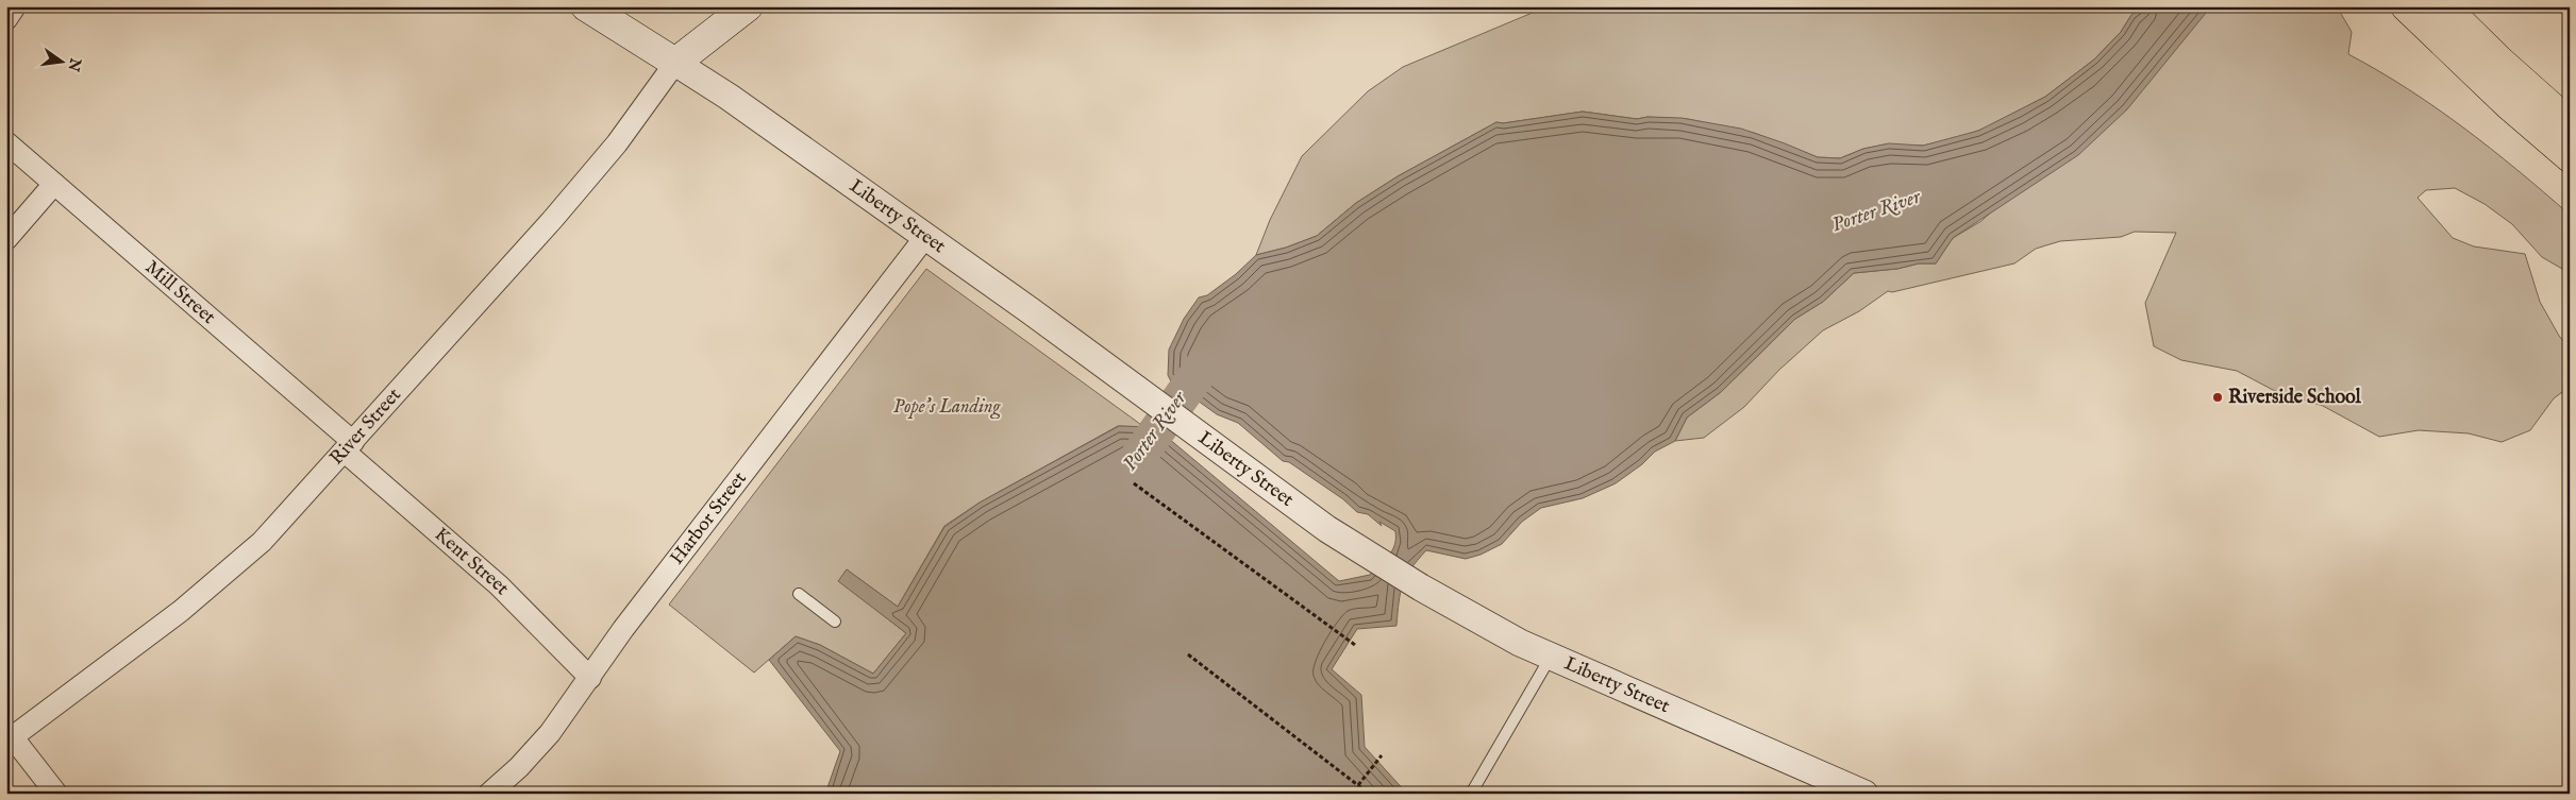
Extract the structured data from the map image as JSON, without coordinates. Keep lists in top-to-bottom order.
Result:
{
  "streets": {
    "street": [
      "Liberty Street",
      "Mill Street",
      "River Street",
      "Harbor Street",
      "Kent Street"
    ]
  },
  "crossings": [
    ["Liberty Street", "River Street"],
    ["Liberty Street", "Harbor Street"],
    ["Mill Street", "River Street"],
    ["Mill Street", "Kent Street"],
    ["River Street", "Kent Street"],
    ["Harbor Street", "Kent Street"]
  ],
  "water": ["Porter River"],
  "parks": ["Pope's Landing"],
  "places": ["Riverside School"],
  "north": "right"
}
